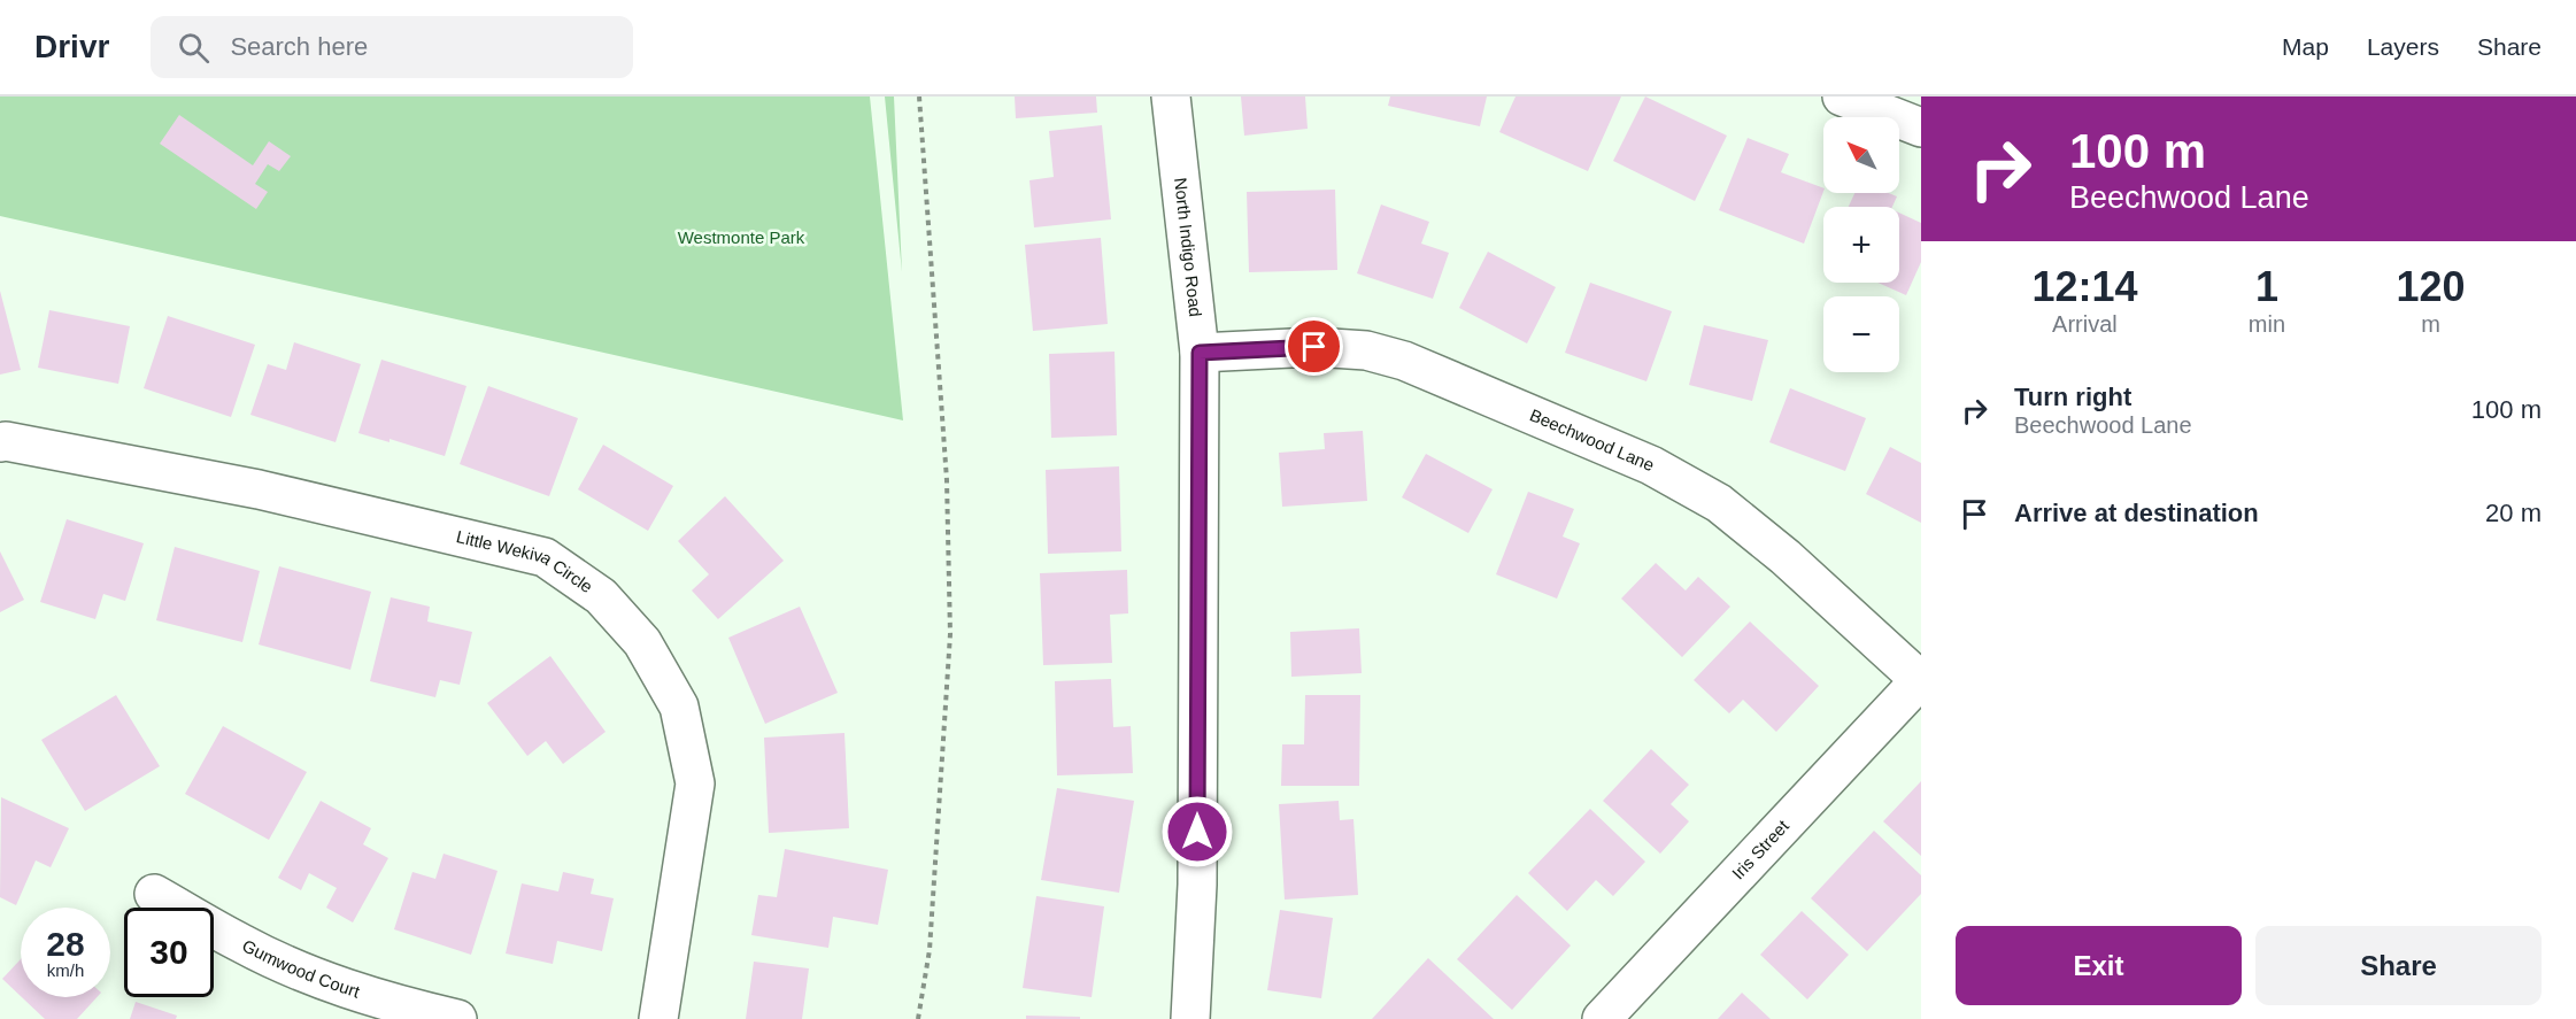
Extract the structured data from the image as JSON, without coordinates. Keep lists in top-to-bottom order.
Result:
{
  "streets": {
    "street": [
      "North Indigo Road",
      "Beechwood Lane",
      "Little Wekiva Circle",
      "Iris Street",
      "Gumwood Court"
    ]
  },
  "crossings": [
    ["North Indigo Road", "Beechwood Lane"],
    ["Beechwood Lane", "Iris Street"]
  ],
  "parks": ["Westmonte Park"],
  "north": "top left",
  "page": {
    "header": "Drivr",
    "search": "Search here",
    "nav": ["Map", "Layers", "Share"],
    "turn": ["100 m", "Beechwood Lane"],
    "map_buttons": ["+", "−"],
    "eta": [
      "12:14",
      "Arrival",
      "1",
      "min",
      "120",
      "m"
    ],
    "list": [
      {
        "name": "Turn right",
        "note": "Beechwood Lane",
        "value": "100 m"
      },
      {
        "name": "Arrive at destination",
        "value": "20 m"
      }
    ],
    "speed": "28 km/h",
    "limit": "30",
    "buttons": ["Exit", "Share"]
  }
}
